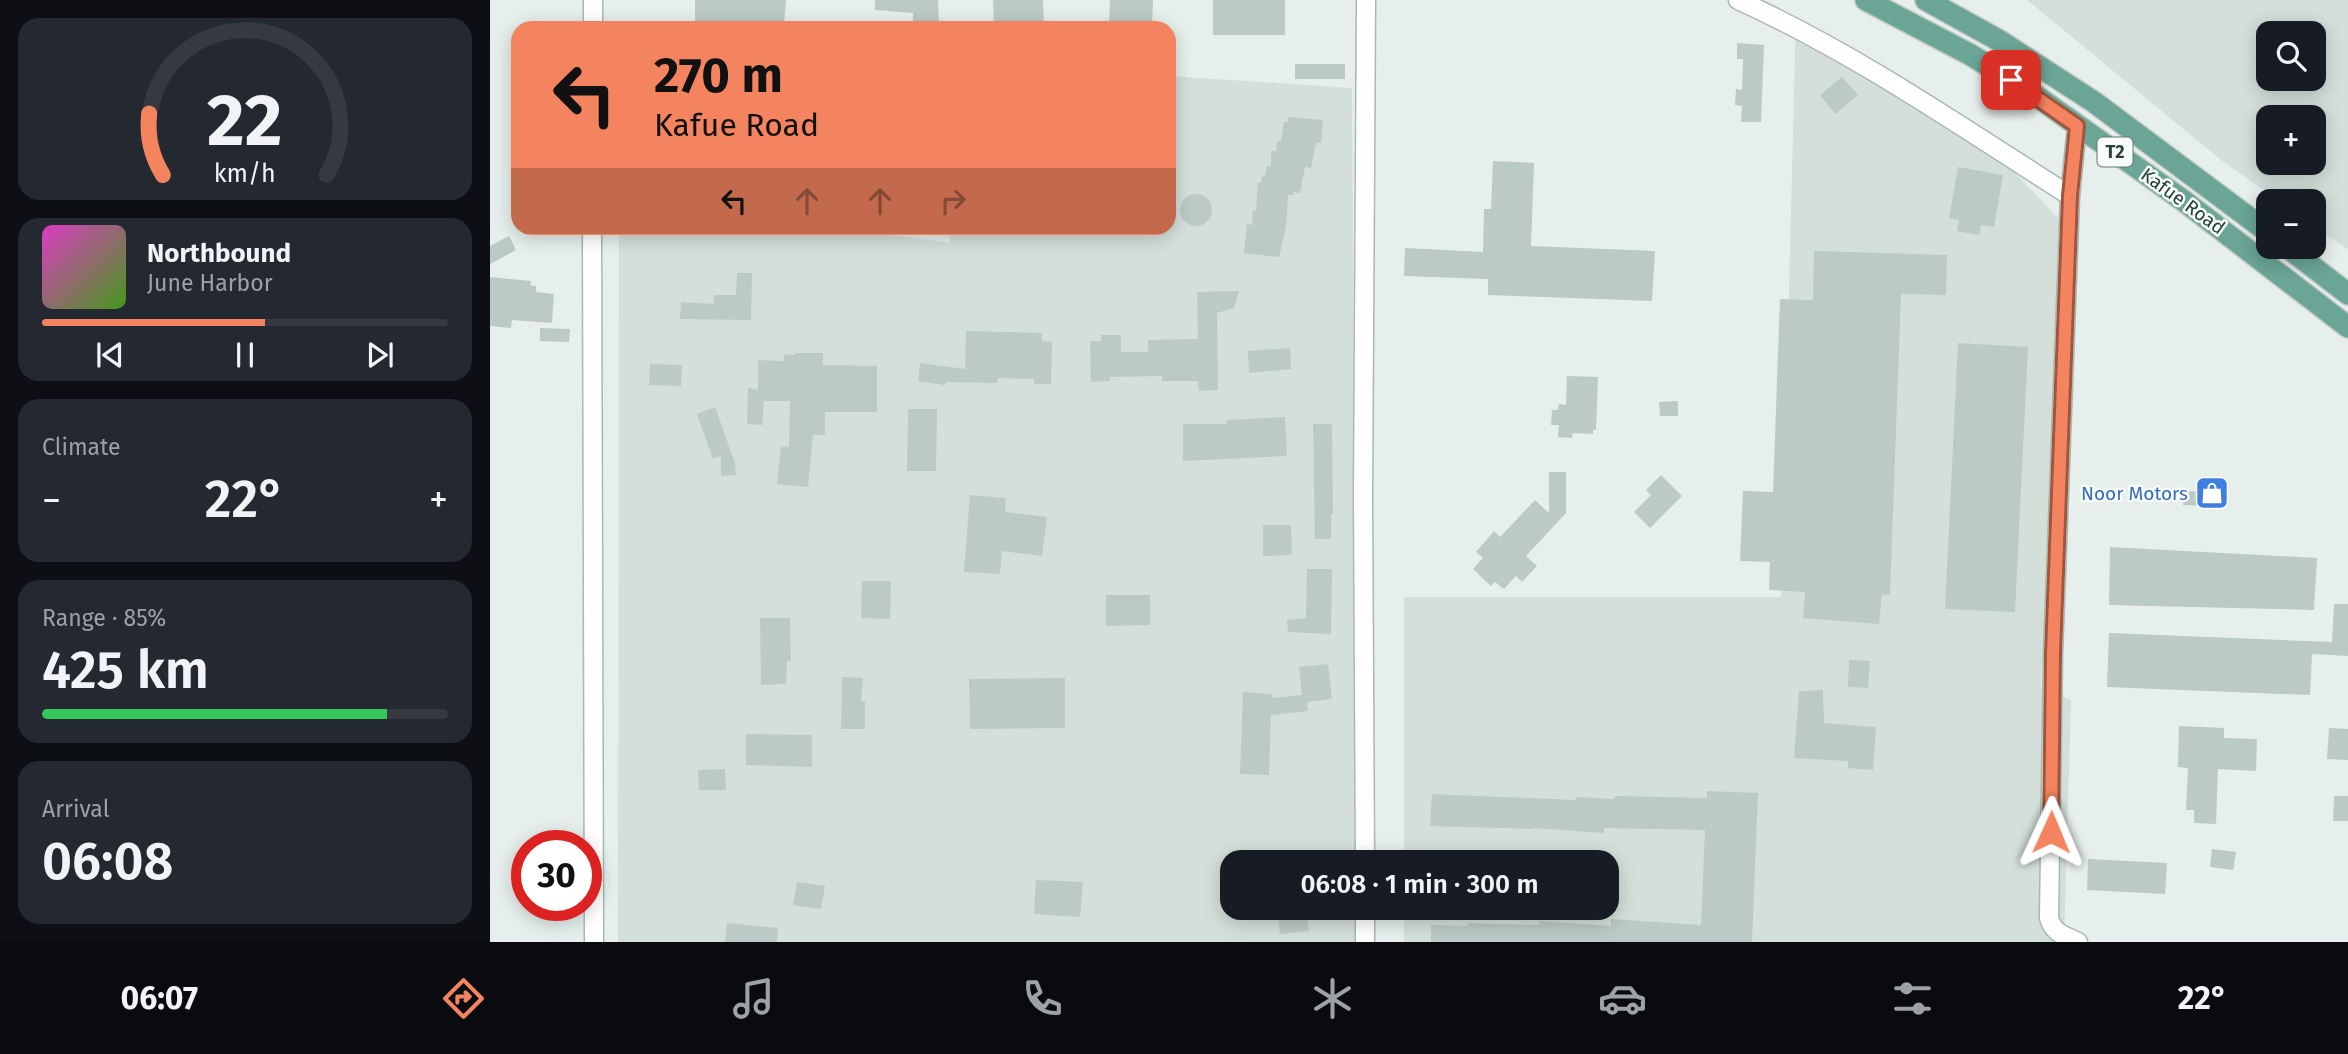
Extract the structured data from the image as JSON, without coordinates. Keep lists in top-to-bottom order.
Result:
{
  "streets": {
    "main road": ["T2", "Kafue Road"]
  },
  "places": {
    "shop": ["Noor Motors"]
  },
  "page": {
    "map_buttons": ["+", "−"],
    "turn": ["270 m", "Kafue Road"],
    "song": ["Northbound", "June Harbor"],
    "tile": [
      "Climate",
      ["Range · 85%", "425 km"],
      ["Arrival", "06:08"]
    ],
    "heat": ["−", "22°", "+"],
    "limit": "30",
    "trip": "06:08 · 1 min · 300 m",
    "tabs": ["06:07", "22°"],
    "gauge": ["22", "km/h"]
  }
}
